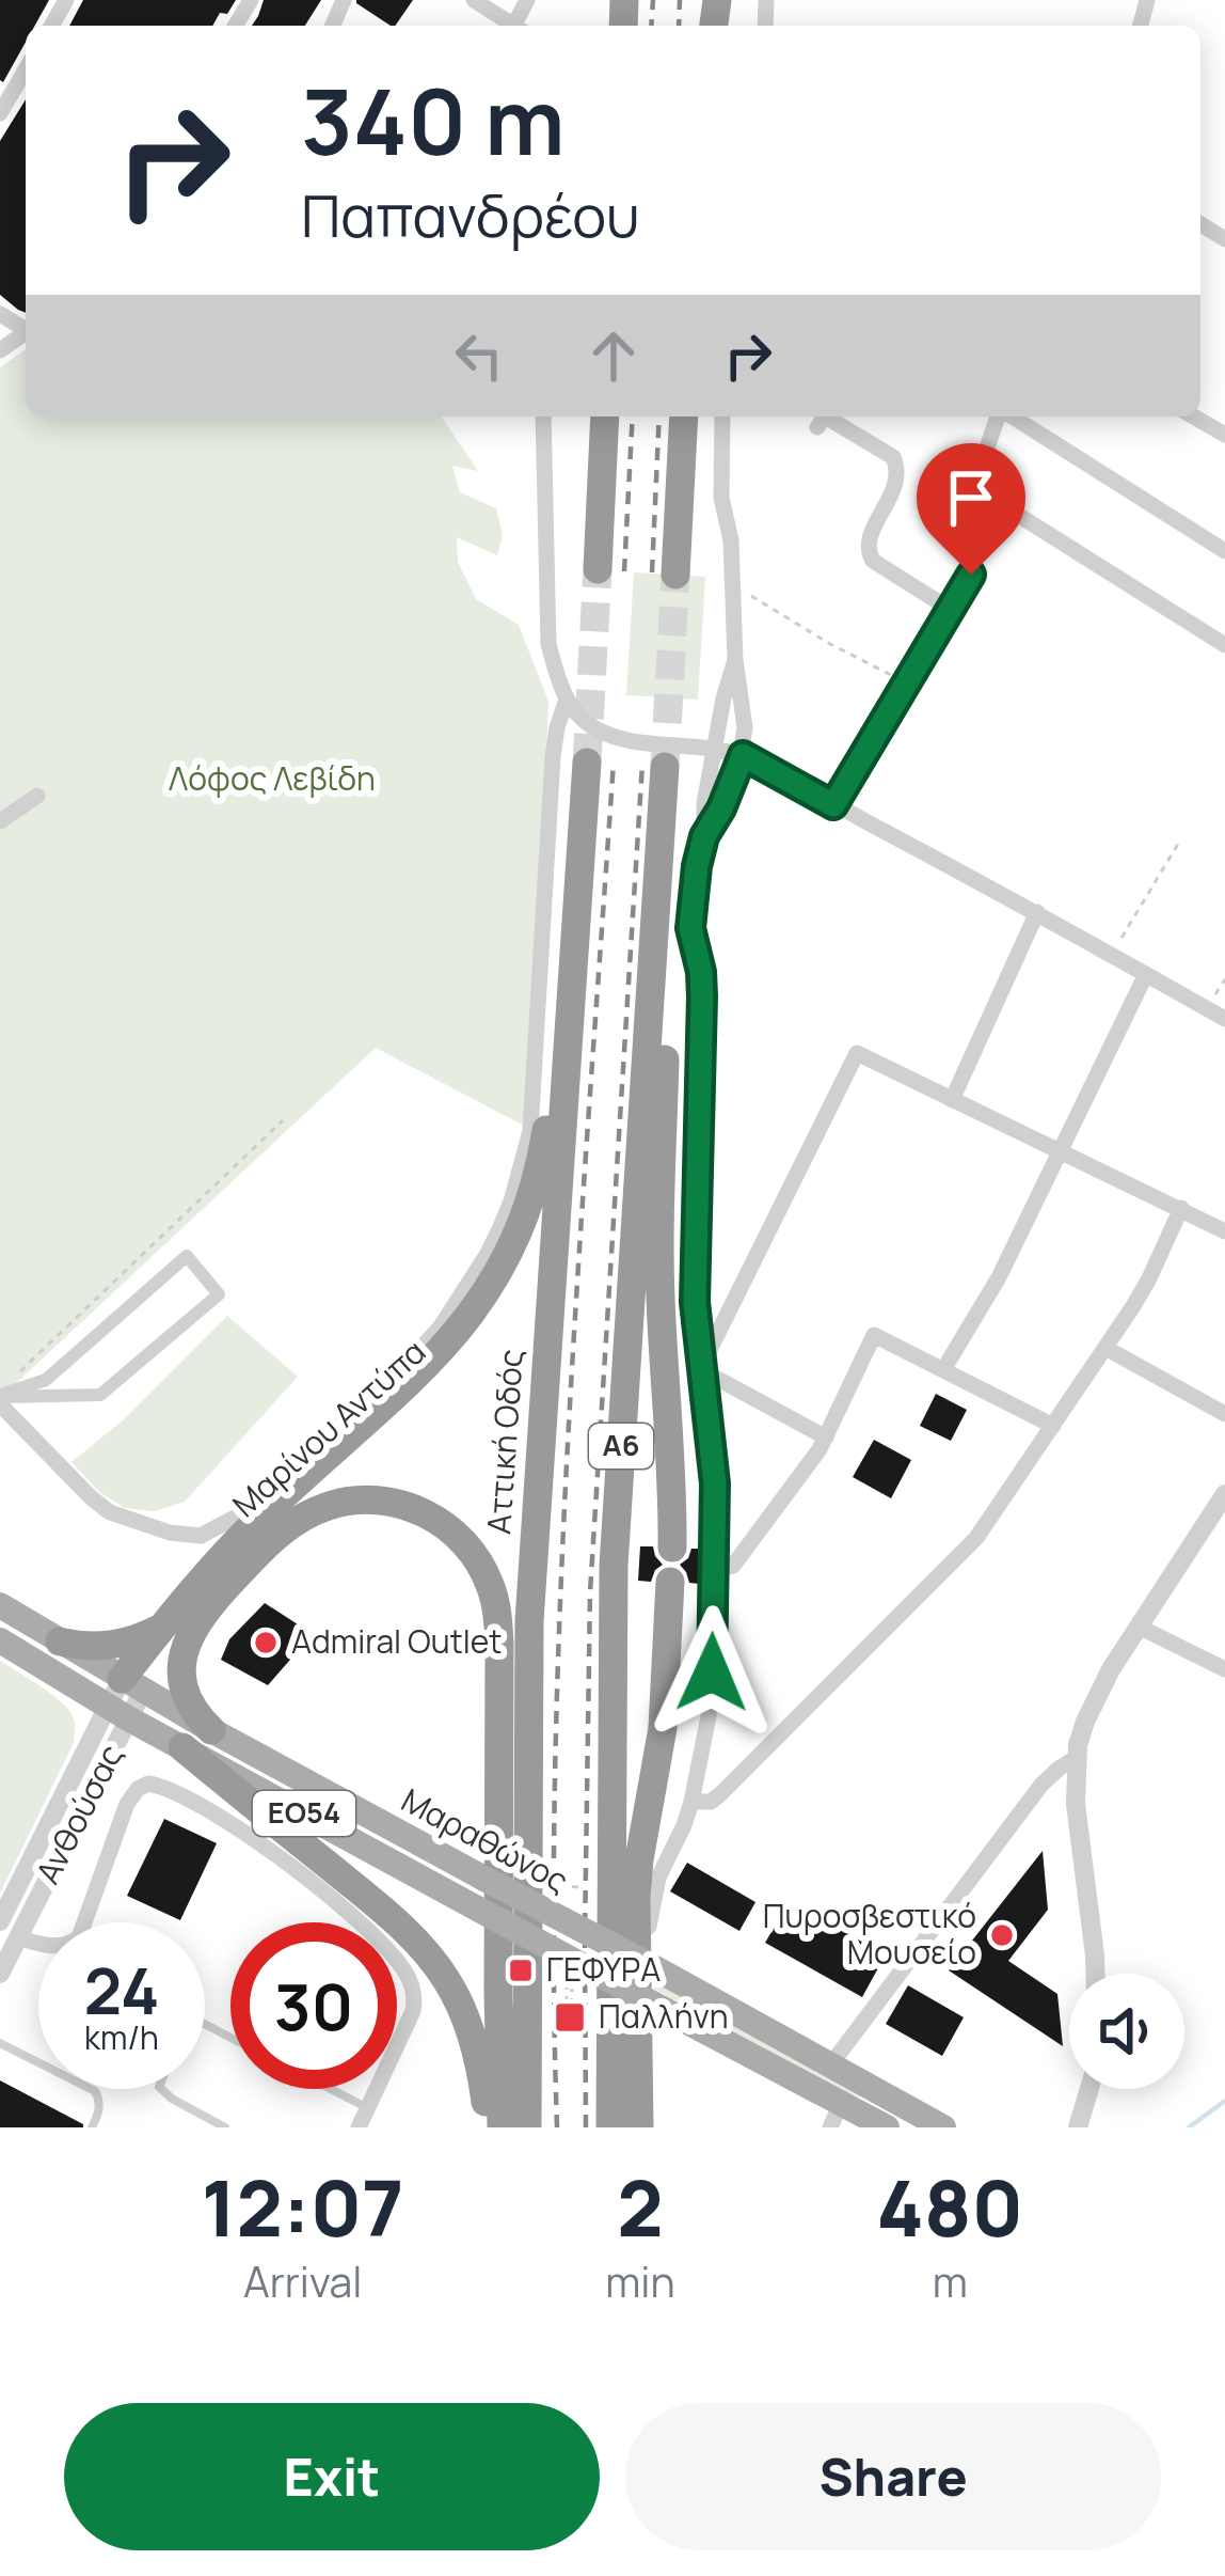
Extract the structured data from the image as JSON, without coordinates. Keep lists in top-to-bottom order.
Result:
{
  "streets": {
    "highway": ["Αττική Οδός", "Α6"],
    "main road": ["ΕΟ54", "Μαραθώνος"],
    "street": ["Μαρίνου Αντύπα", "Ανθούσας"]
  },
  "crossings": [
    ["Ανθούσας", "Μαραθώνος"]
  ],
  "parks": ["Λόφος Λεβίδη"],
  "places": {
    "other": ["Admiral Outlet", "Πυροσβεστικό Μουσείο"],
    "transit": ["ΓΕΦΥΡΑ", "Παλλήνη"]
  },
  "page": {
    "turn": ["340 m", "Παπανδρέου"],
    "speed": "24 km/h",
    "limit": "30",
    "eta": [
      "12:07",
      "Arrival",
      "2",
      "min",
      "480",
      "m"
    ],
    "buttons": ["Exit", "Share"]
  }
}
